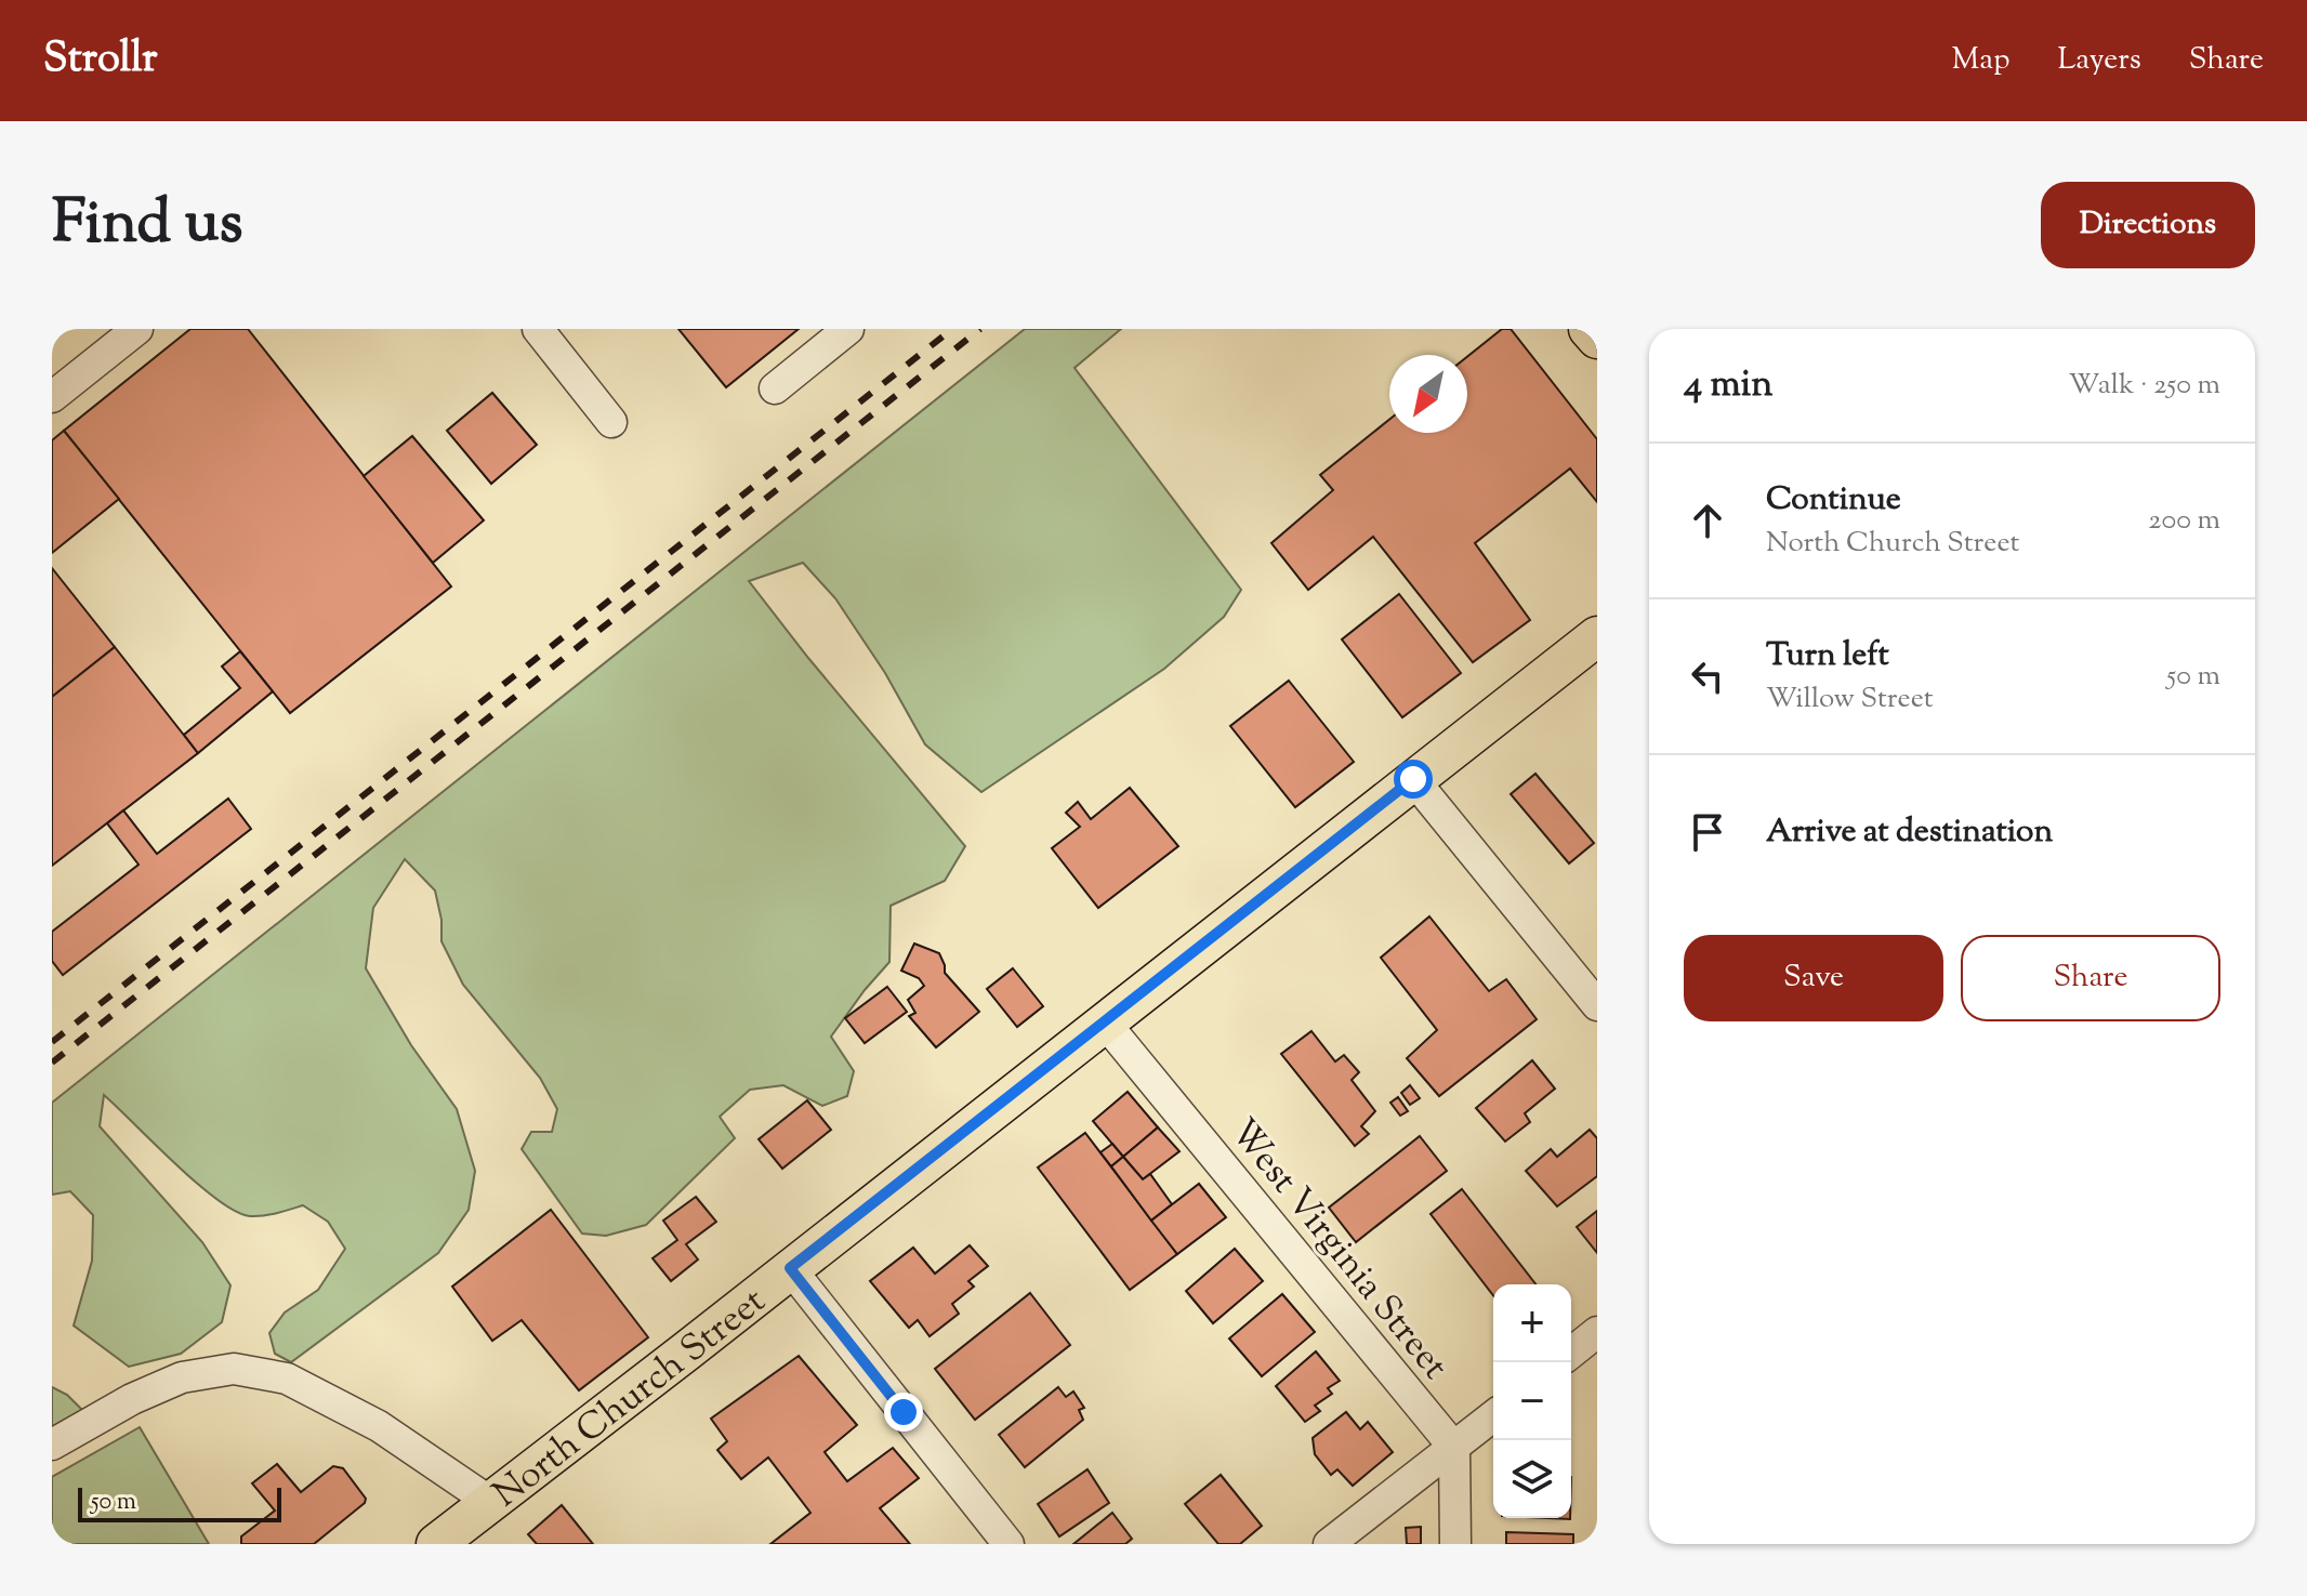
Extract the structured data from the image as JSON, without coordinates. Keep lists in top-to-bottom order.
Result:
{
  "streets": {
    "main road": ["North Church Street"],
    "street": ["West Virginia Street"]
  },
  "crossings": [
    ["West Virginia Street", "North Church Street"]
  ],
  "scale_bar": "50 m",
  "north": "bottom left",
  "page": {
    "header": "Strollr",
    "nav": ["Map", "Layers", "Share"],
    "title": "Find us",
    "buttons": [
      "Directions",
      ["Save", "Share"]
    ],
    "heading": ["4 min", "Walk · 250 m"],
    "list": [
      ["Continue", "North Church Street", "200 m"],
      ["Turn left", "Willow Street", "50 m"],
      "Arrive at destination"
    ],
    "map_buttons": ["+", "−"],
    "scale": "50 m"
  }
}
